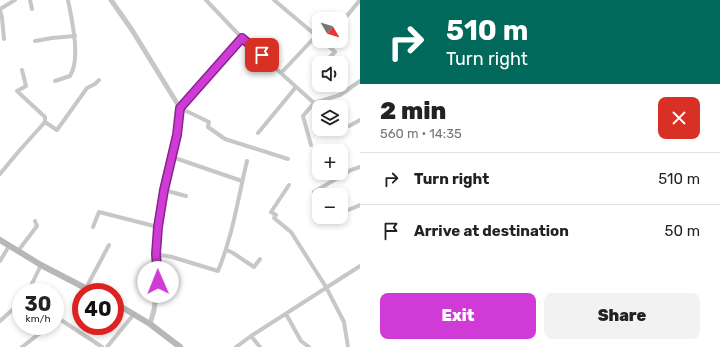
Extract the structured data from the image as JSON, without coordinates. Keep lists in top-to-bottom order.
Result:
{
  "north": "bottom right",
  "page": {
    "turn": ["510 m", "Turn right"],
    "map_buttons": ["+", "−"],
    "heading": ["2 min", "560 m · 14:35"],
    "list": [
      {
        "name": "Turn right",
        "value": "510 m"
      },
      {
        "name": "Arrive at destination",
        "value": "50 m"
      }
    ],
    "speed": "30 km/h",
    "limit": "40",
    "buttons": ["Exit", "Share"]
  }
}
